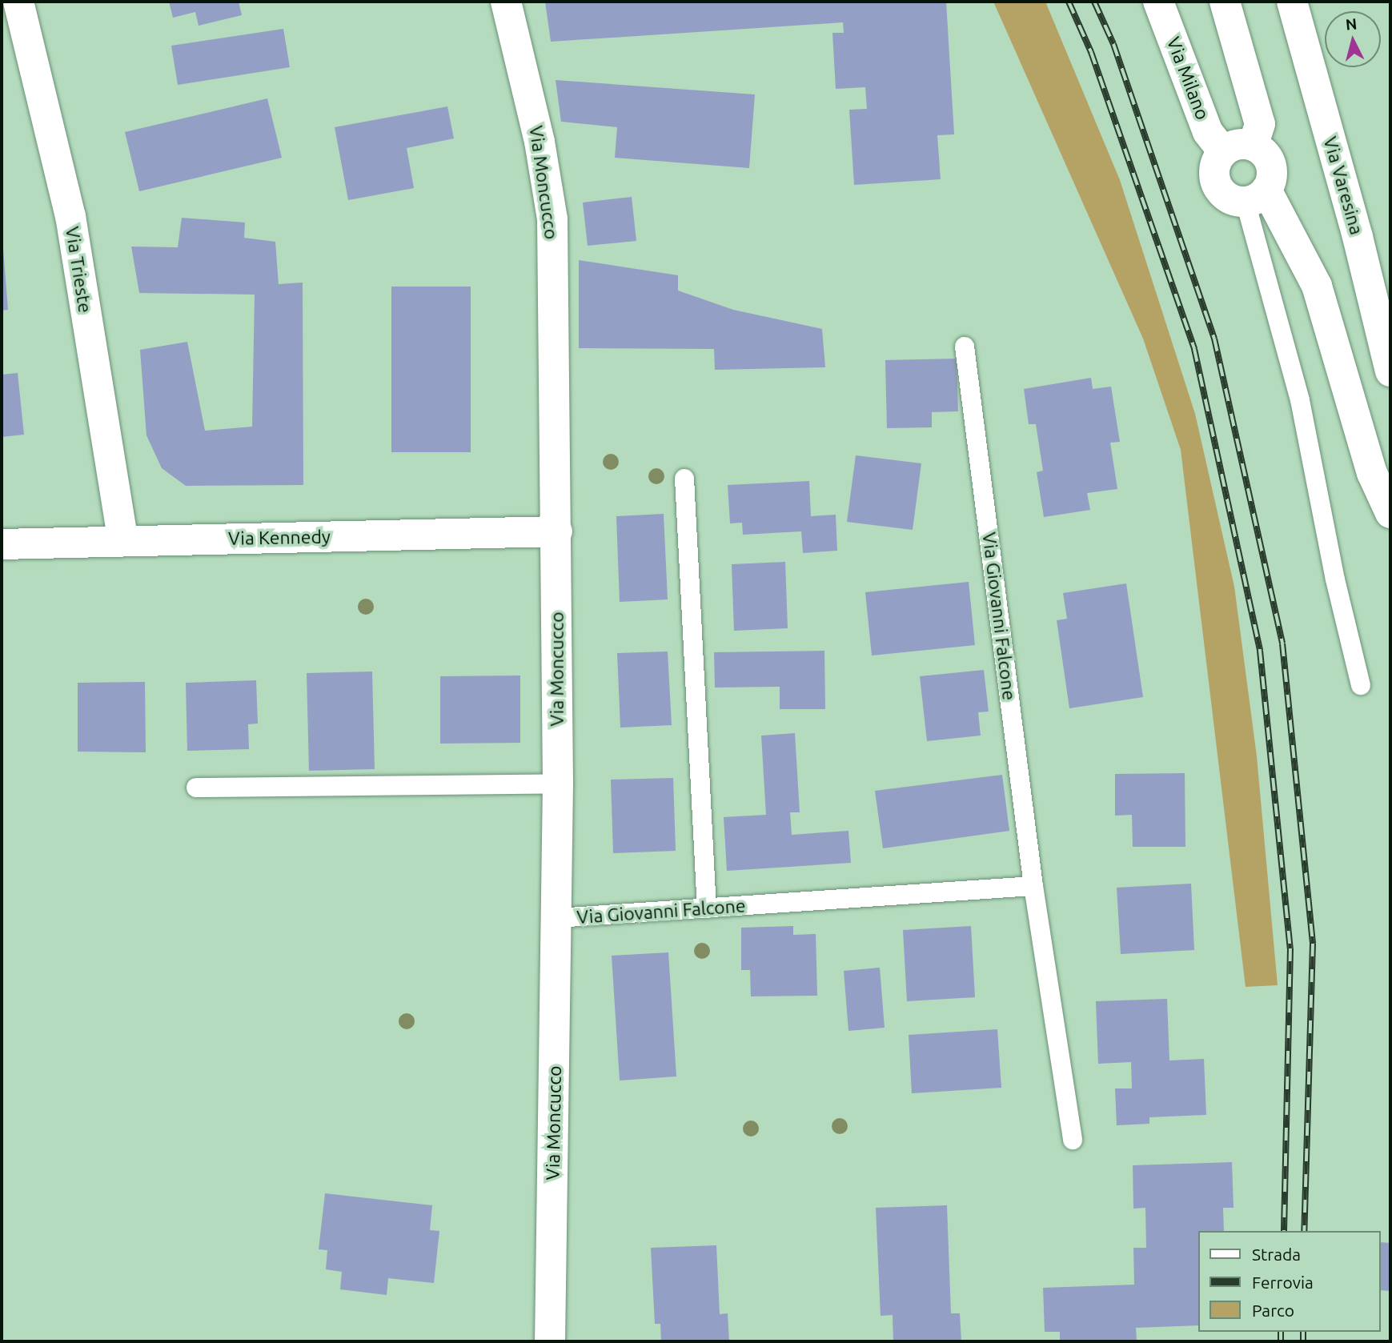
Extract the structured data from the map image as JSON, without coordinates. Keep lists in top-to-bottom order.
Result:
{
  "streets": {
    "street": [
      "Via Milano",
      "Via Moncucco",
      "Via Varesina",
      "Via Trieste",
      "Via Kennedy"
    ],
    "lane": ["Via Giovanni Falcone"]
  },
  "crossings": [
    ["Via Moncucco", "Via Kennedy"],
    ["Via Moncucco", "Via Giovanni Falcone"],
    ["Via Trieste", "Via Kennedy"]
  ],
  "legend": ["Strada", "Ferrovia", "Parco"],
  "north": "top"
}
